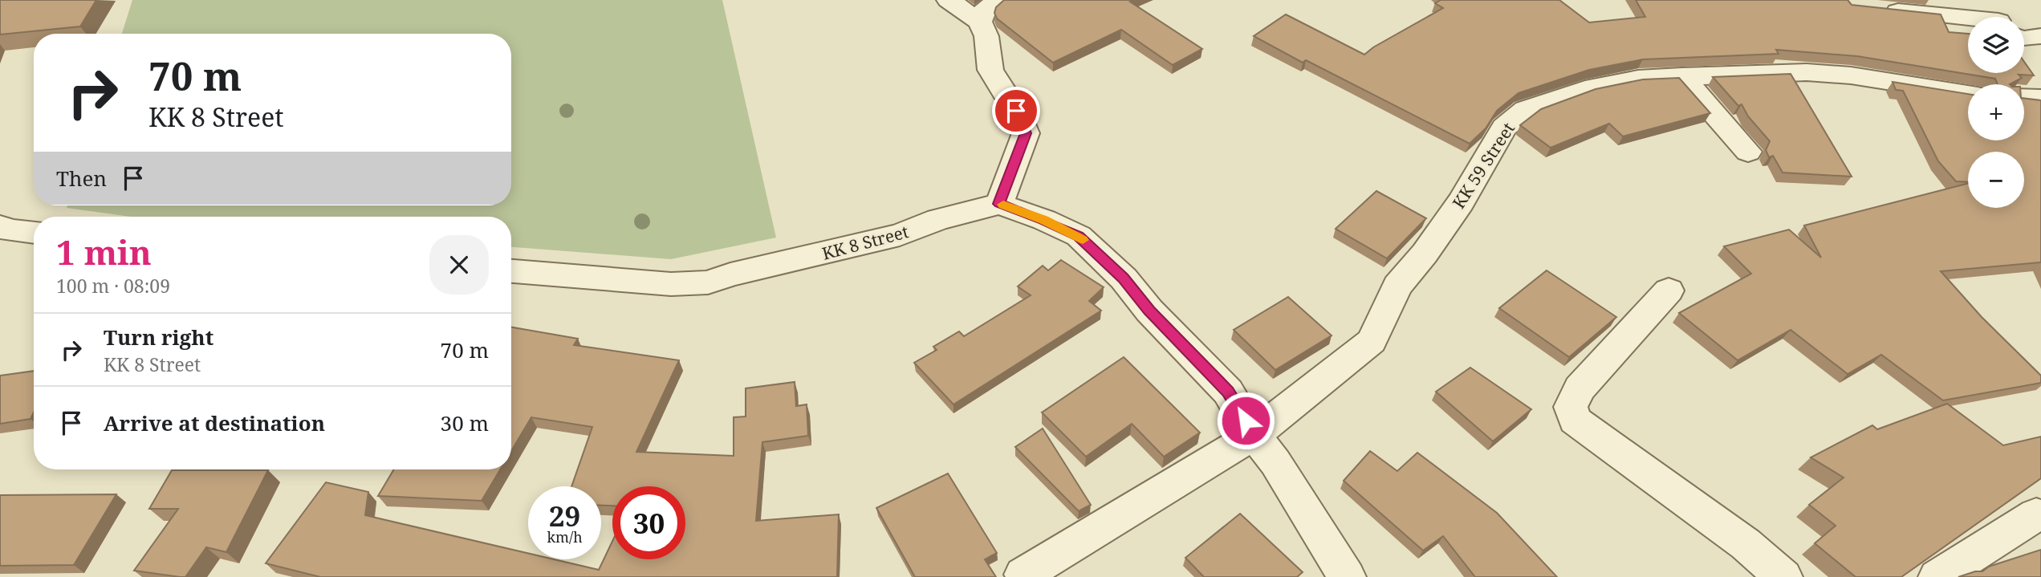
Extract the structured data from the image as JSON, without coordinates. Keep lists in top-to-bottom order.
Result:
{
  "streets": {
    "street": ["KK 59 Street", "KK 8 Street"]
  },
  "page": {
    "map_buttons": ["+", "−"],
    "turn": ["70 m", "KK 8 Street"],
    "then": "Then",
    "heading": ["1 min", "100 m · 08:09"],
    "list": [
      {
        "name": "Turn right",
        "note": "KK 8 Street",
        "value": "70 m"
      },
      {
        "name": "Arrive at destination",
        "value": "30 m"
      }
    ],
    "speed": "29 km/h",
    "limit": "30"
  }
}
